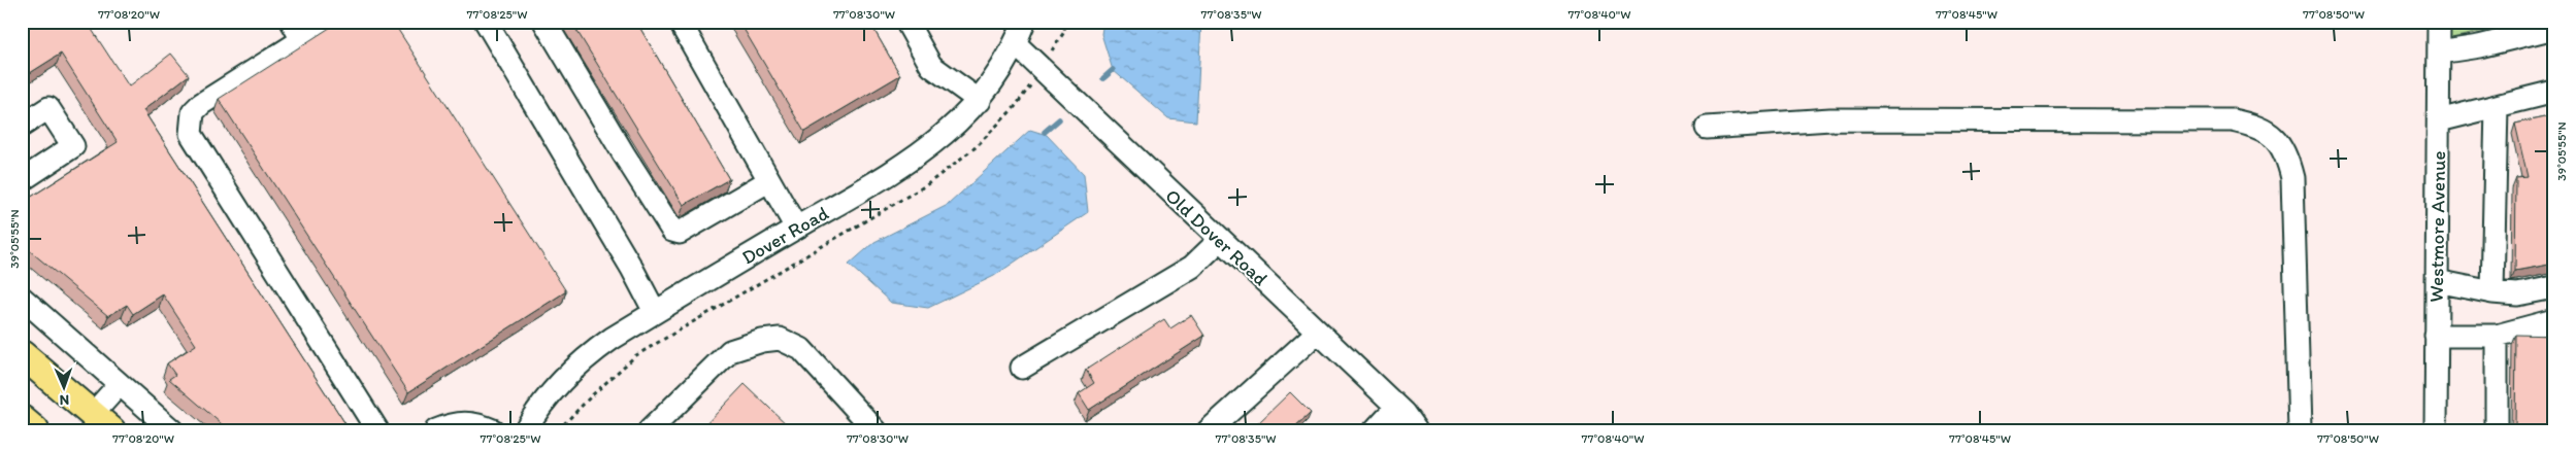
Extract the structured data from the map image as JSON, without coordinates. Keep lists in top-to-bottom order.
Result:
{
  "streets": {
    "street": ["Westmore Avenue", "Dover Road", "Old Dover Road"]
  },
  "crossings": [
    ["Dover Road", "Old Dover Road"]
  ],
  "north": "bottom",
  "coordinates": [
    "77°08'20\"W",
    "77°08'25\"W",
    "77°08'30\"W",
    "77°08'35\"W",
    "77°08'40\"W",
    "77°08'45\"W",
    "77°08'50\"W",
    "39°05'55\"N"
  ]
}
